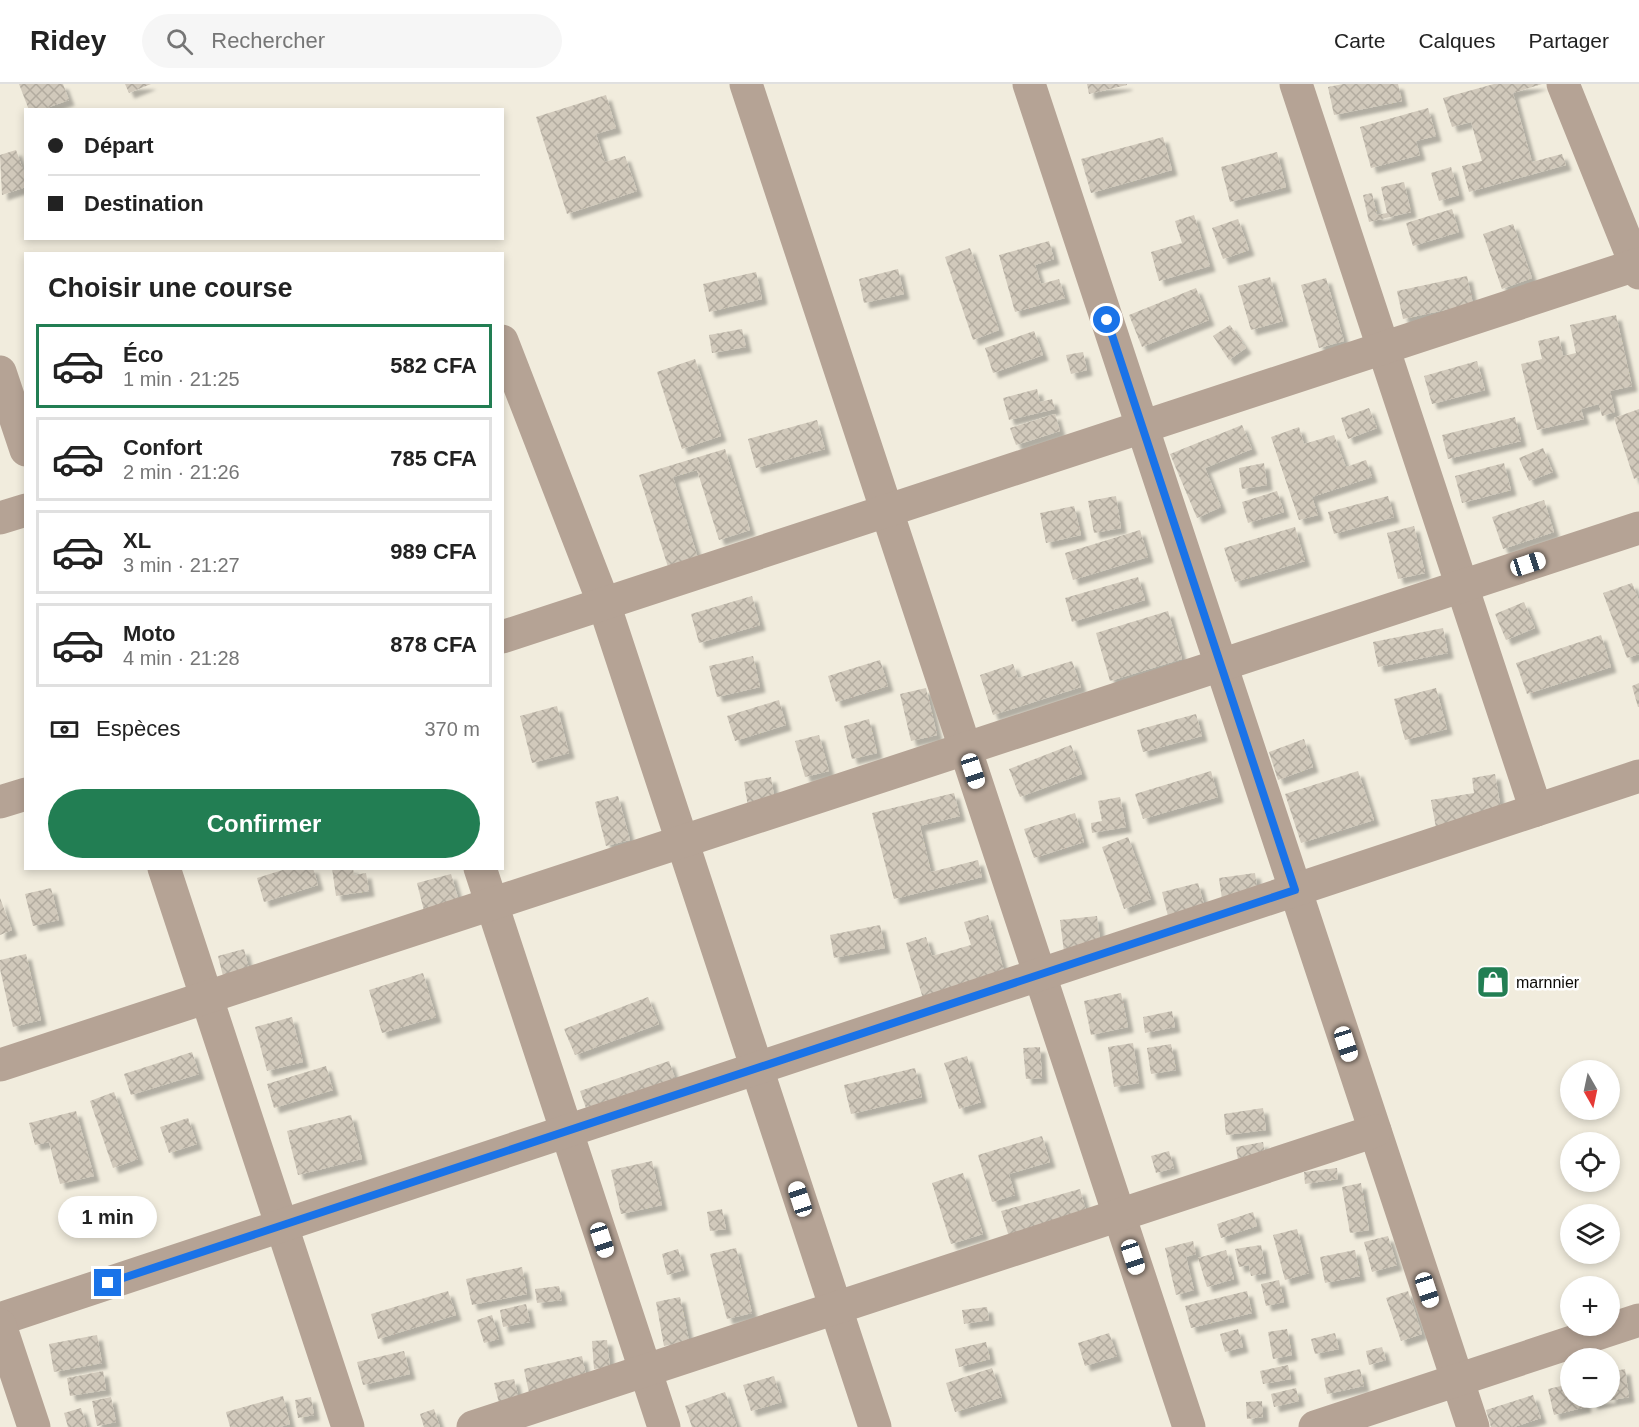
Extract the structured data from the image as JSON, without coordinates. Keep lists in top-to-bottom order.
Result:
{
  "places": {
    "shop": ["marnnier"]
  },
  "north": "bottom",
  "page": {
    "header": "Ridey",
    "search": "Rechercher",
    "nav": ["Carte", "Calques", "Partager"],
    "banner": ["Départ", "Destination"],
    "heading": "Choisir une course",
    "list": [
      {
        "name": "Éco",
        "note": "1 min · 21:25",
        "value": "582 CFA"
      },
      {
        "name": "Confort",
        "note": "2 min · 21:26",
        "value": "785 CFA"
      },
      {
        "name": "XL",
        "note": "3 min · 21:27",
        "value": "989 CFA"
      },
      {
        "name": "Moto",
        "note": "4 min · 21:28",
        "value": "878 CFA"
      }
    ],
    "pay": ["Espèces", "370 m"],
    "buttons": "Confirmer",
    "map_buttons": ["+", "−"],
    "bubble": "1 min"
  }
}
